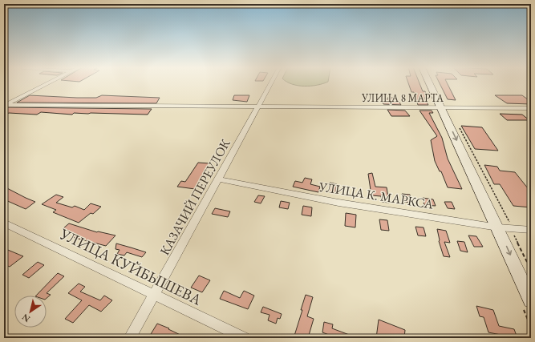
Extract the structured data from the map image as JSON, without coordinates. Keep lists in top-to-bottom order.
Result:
{
  "streets": {
    "street": [
      "УЛИЦА 8 МАРТА",
      "УЛИЦА К. МАРКСА",
      "КАЗАЧИЙ ПЕРЕУЛОК",
      "УЛИЦА КУЙБЫШЕВА"
    ]
  },
  "crossings": [
    ["УЛИЦА 8 МАРТА", "КАЗАЧИЙ ПЕРЕУЛОК"],
    ["УЛИЦА К. МАРКСА", "КАЗАЧИЙ ПЕРЕУЛОК"],
    ["КАЗАЧИЙ ПЕРЕУЛОК", "УЛИЦА КУЙБЫШЕВА"]
  ],
  "north": "bottom left"
}
